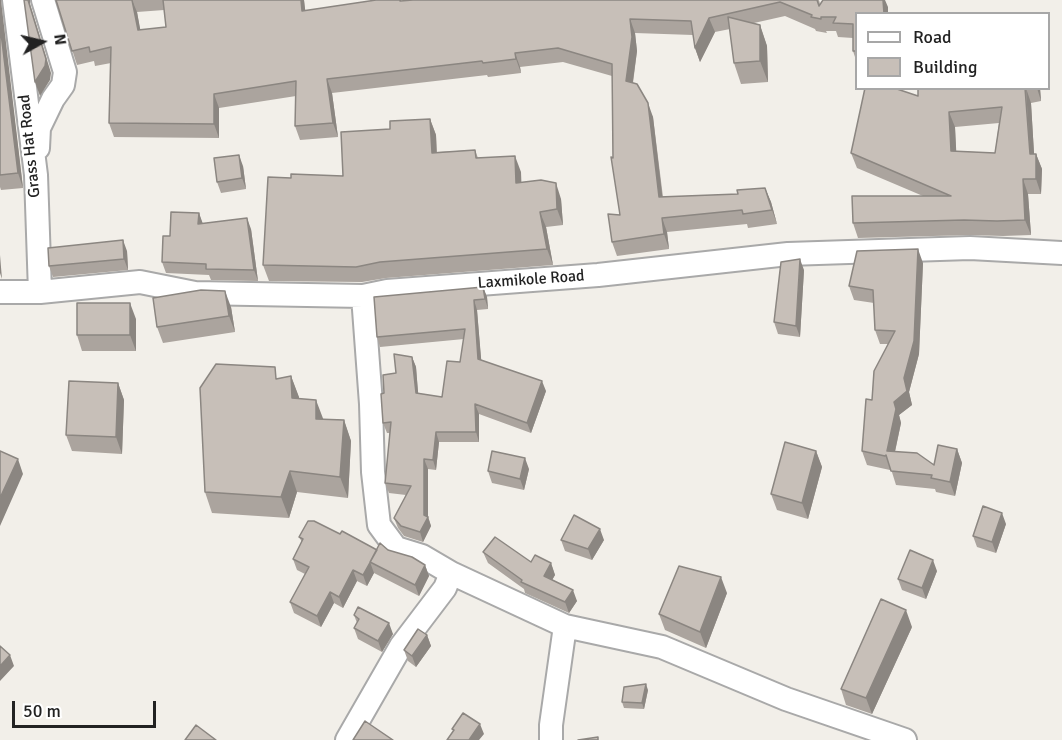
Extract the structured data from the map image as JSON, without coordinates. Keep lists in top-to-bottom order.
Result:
{
  "streets": {
    "street": ["Grass Hat Road", "Laxmikole Road"]
  },
  "crossings": [
    ["Grass Hat Road", "Laxmikole Road"]
  ],
  "legend": ["Road", "Building"],
  "scale_bar": "50 m",
  "north": "right"
}
